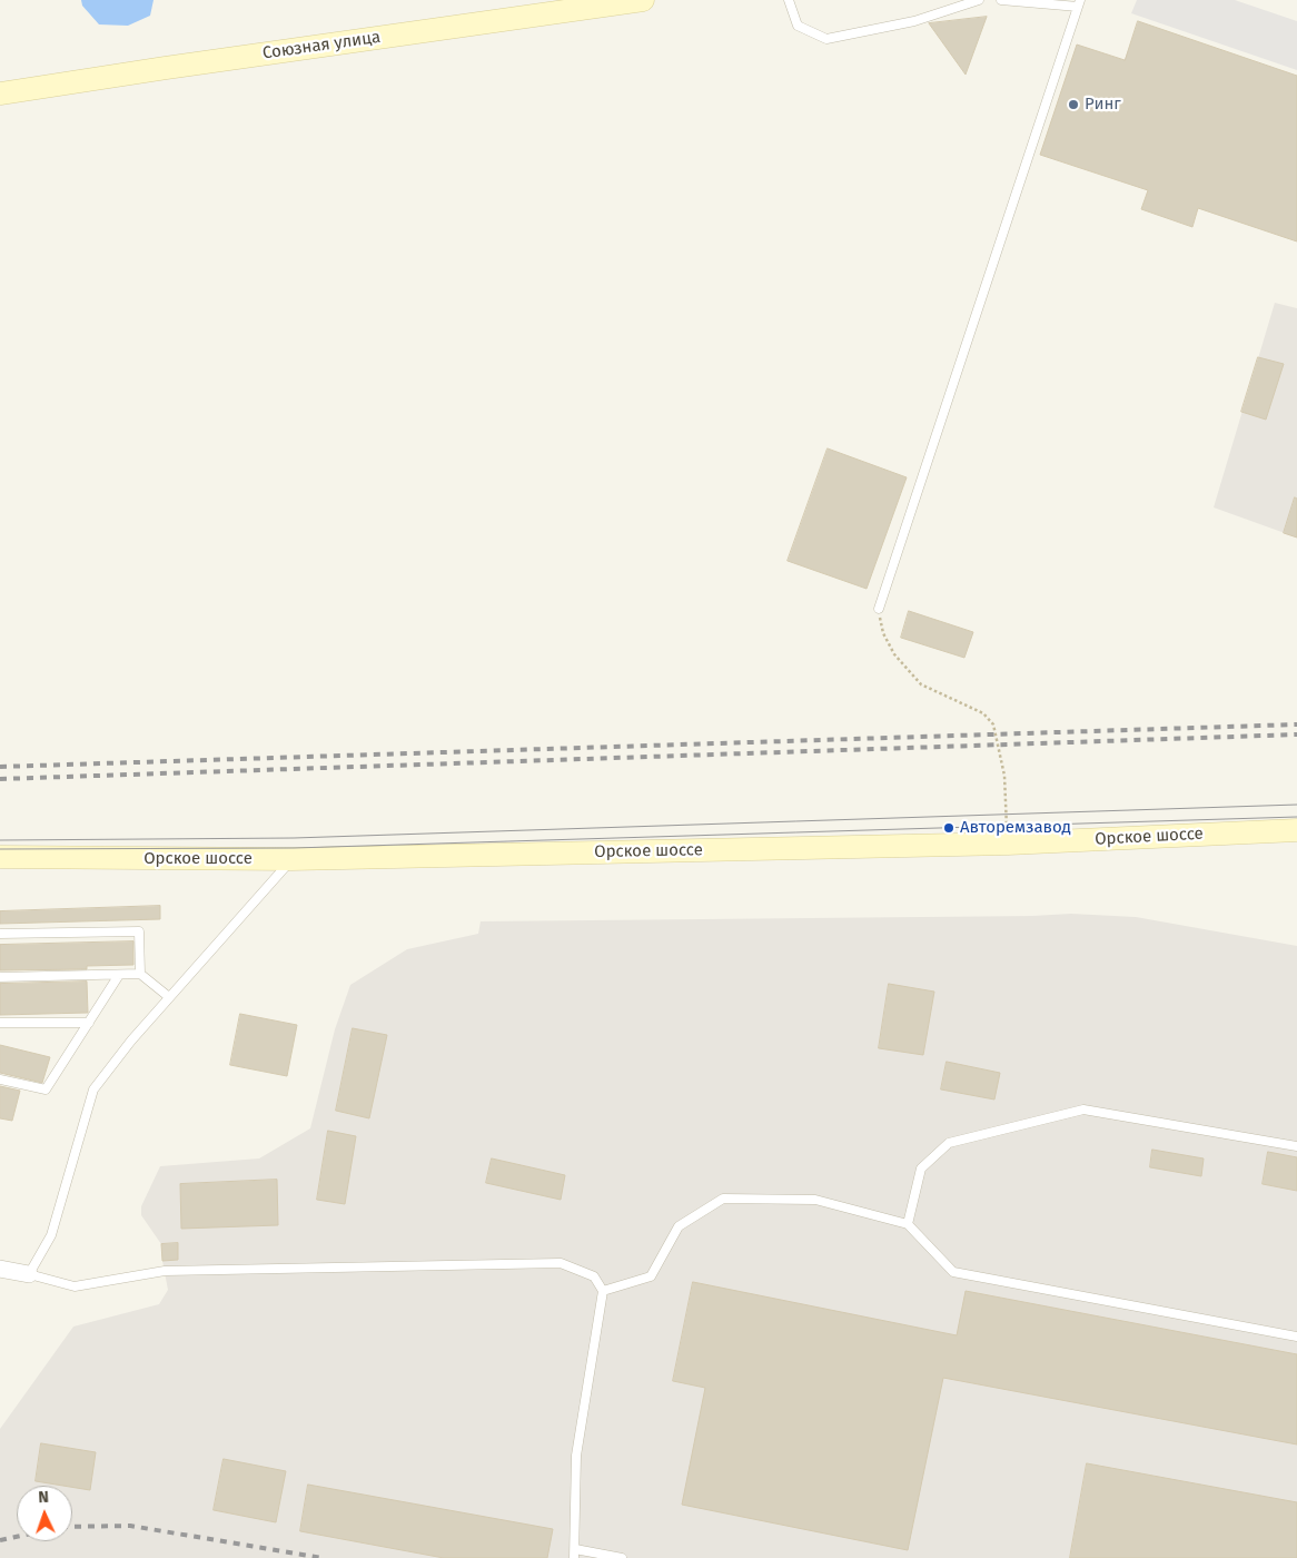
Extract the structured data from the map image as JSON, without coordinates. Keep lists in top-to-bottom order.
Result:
{
  "streets": {
    "street": ["Союзная улица", "Орское шоссе"]
  },
  "places": ["Ринг", "Авторемзавод"],
  "north": "top"
}
